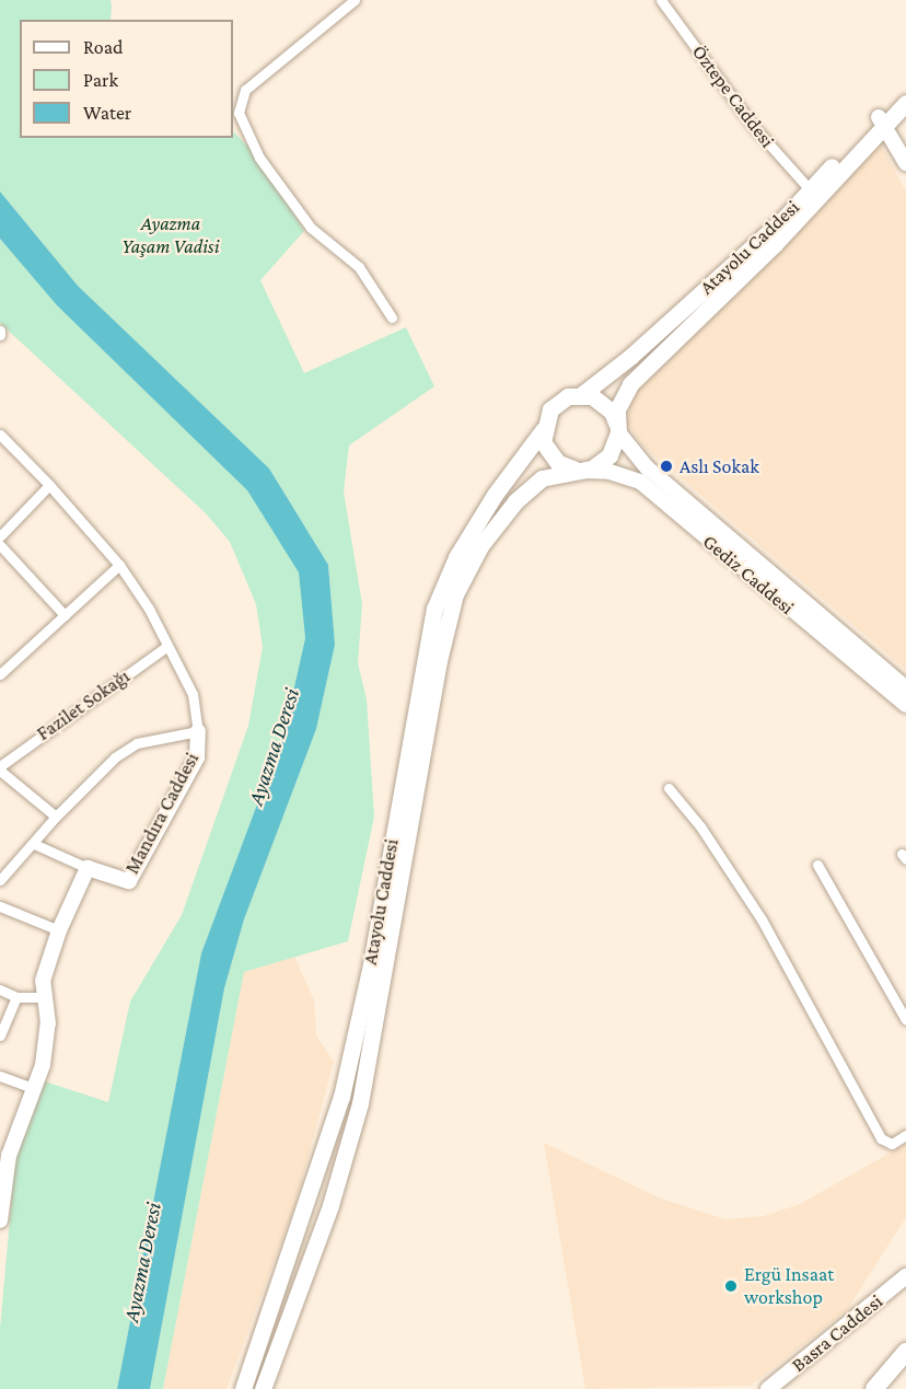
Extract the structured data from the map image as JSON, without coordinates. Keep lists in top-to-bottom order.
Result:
{
  "streets": {
    "main road": ["Atayolu Caddesi"],
    "street": [
      "Öztepe Caddesi",
      "Gediz Caddesi",
      "Fazilet Sokağı",
      "Mandıra Caddesi",
      "Basra Caddesi"
    ]
  },
  "crossings": [
    ["Öztepe Caddesi", "Atayolu Caddesi"],
    ["Atayolu Caddesi", "Gediz Caddesi"]
  ],
  "water": ["Ayazma Deresi"],
  "parks": ["Ayazma Yaşam Vadisi"],
  "places": ["Aslı Sokak", "Ergü Insaat workshop"],
  "legend": ["Road", "Park", "Water"]
}
